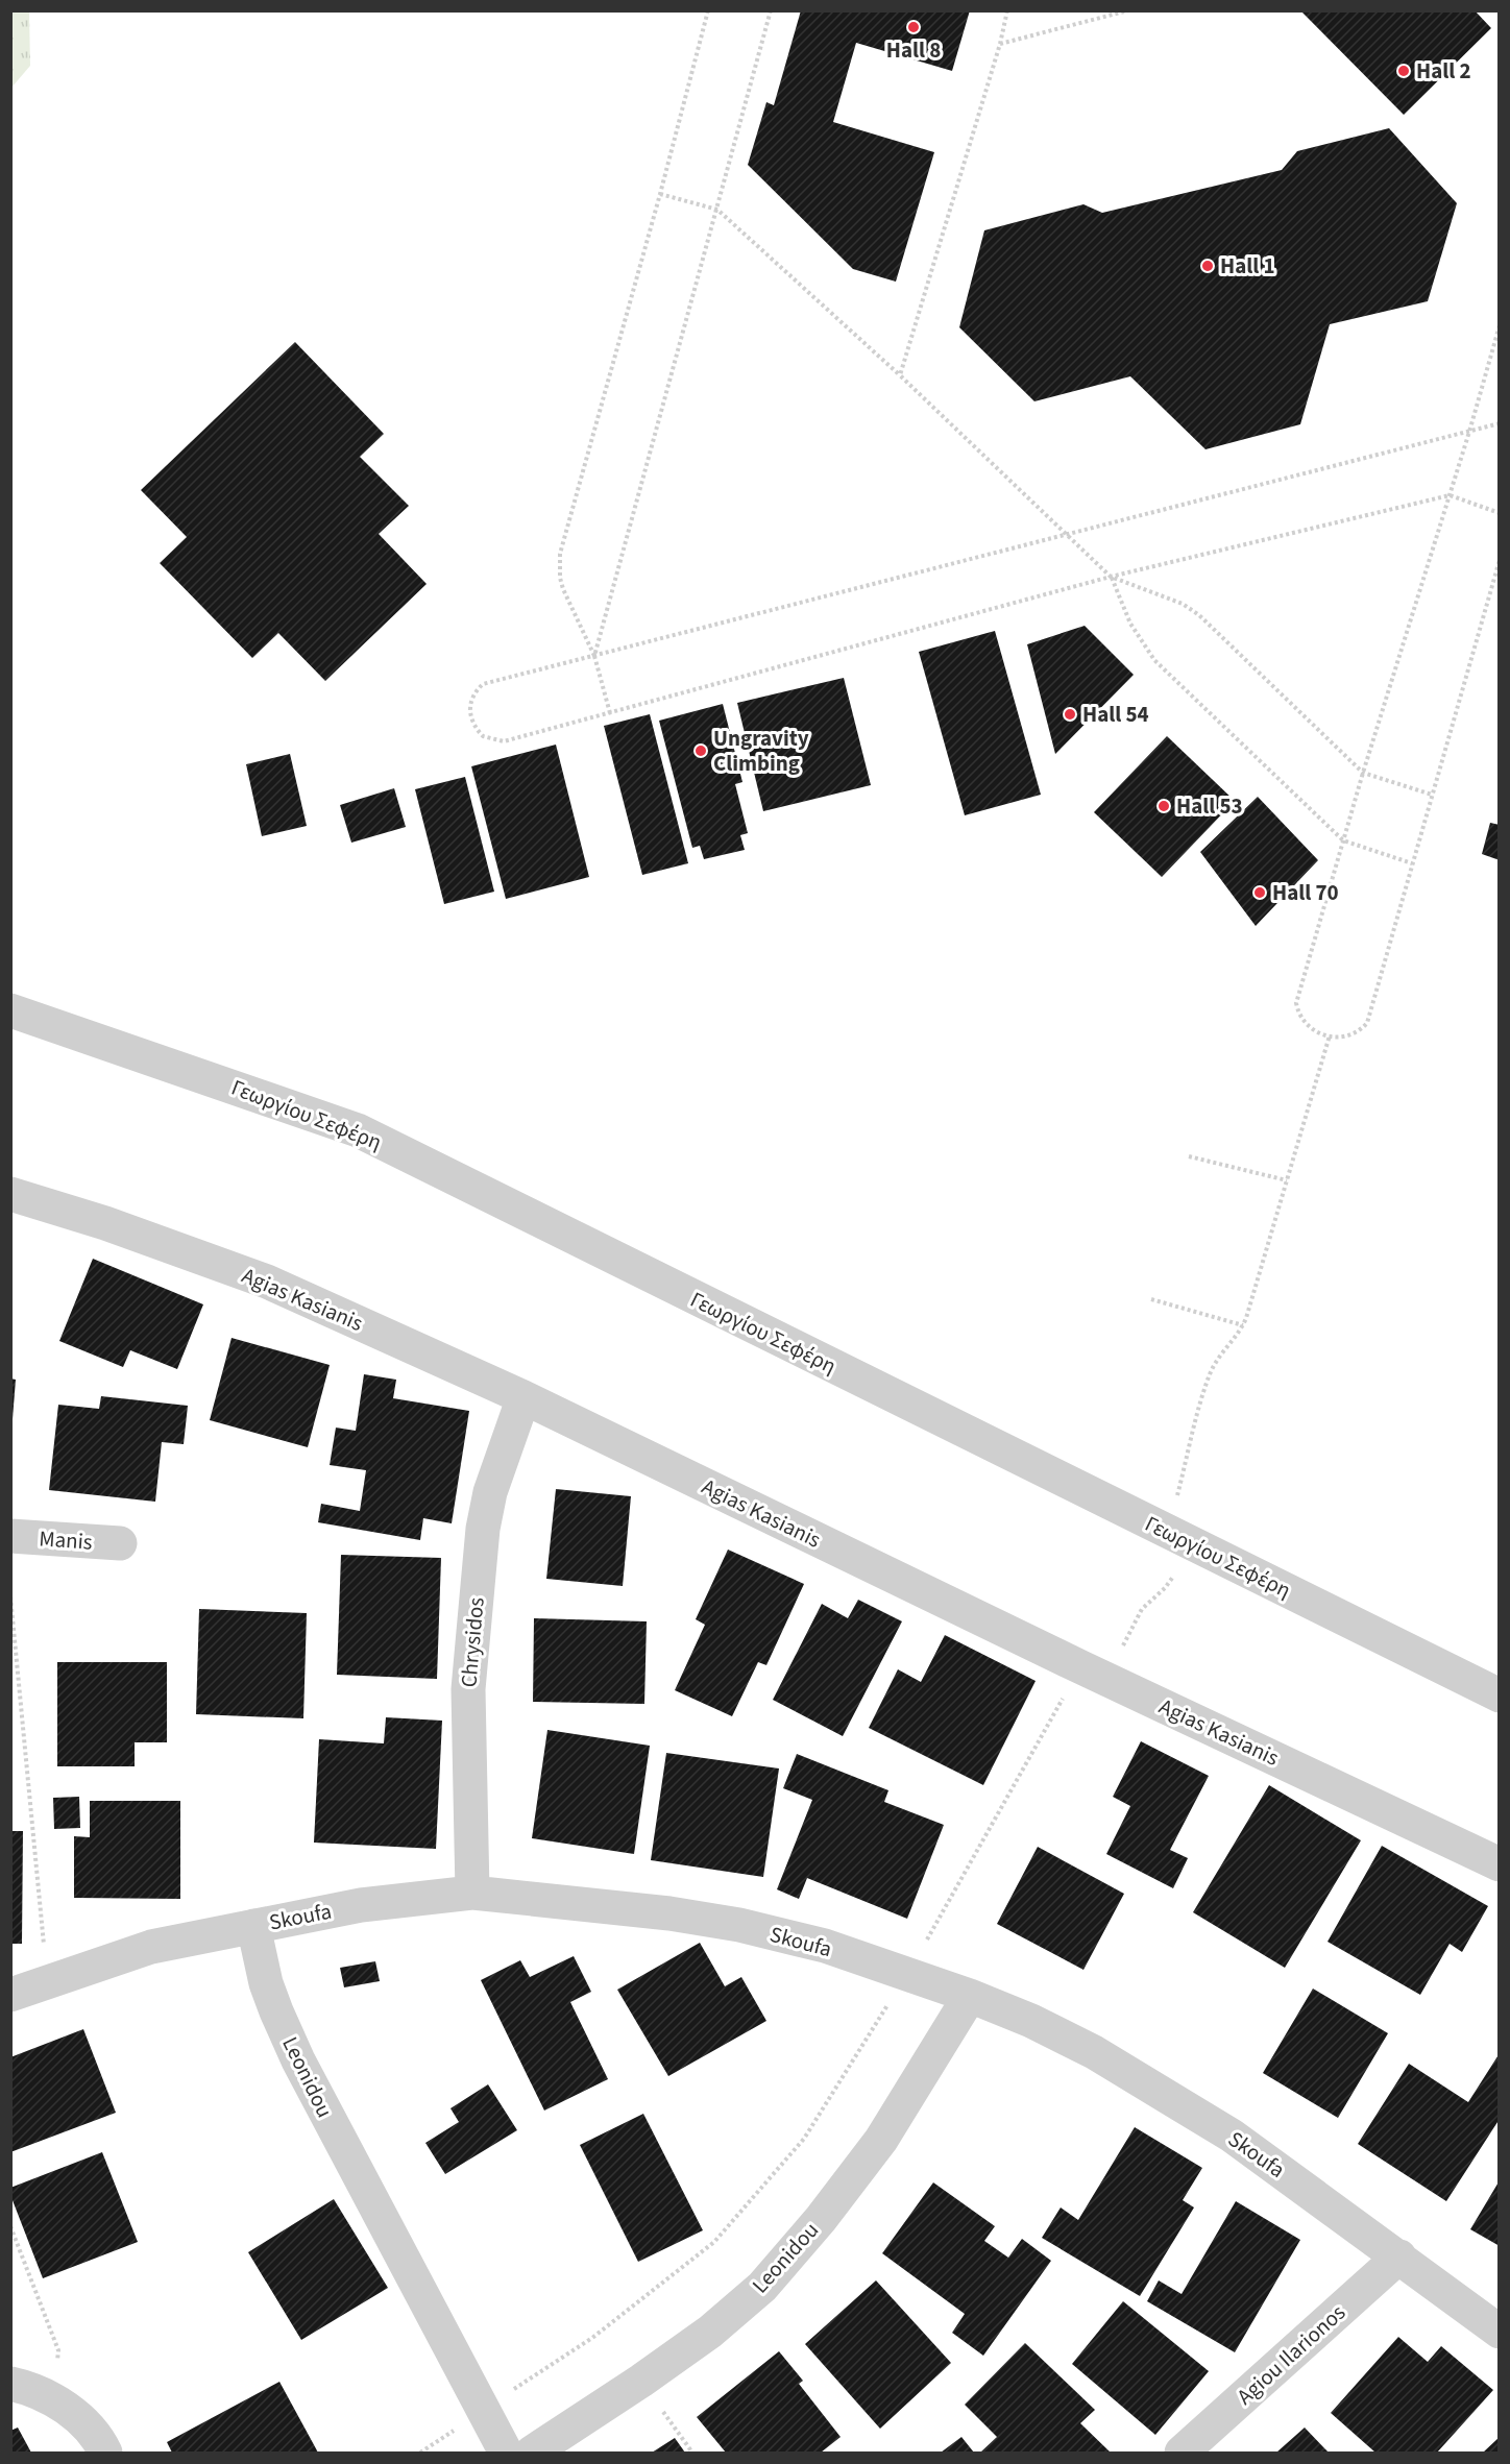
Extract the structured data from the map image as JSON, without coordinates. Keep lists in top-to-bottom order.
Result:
{
  "streets": {
    "street": [
      "Γεωργίου Σεφέρη",
      "Agias Kasianis",
      "Manis",
      "Chrysidos",
      "Skoufa",
      "Leonidou",
      "Agiou Ilarionos"
    ]
  },
  "crossings": [
    ["Agias Kasianis", "Chrysidos"],
    ["Chrysidos", "Skoufa"],
    ["Skoufa", "Leonidou"],
    ["Skoufa", "Agiou Ilarionos"]
  ],
  "places": [
    "Hall 8",
    "Hall 2",
    "Hall 1",
    "Hall 54",
    "Ungravity Climbing",
    "Hall 53",
    "Hall 70"
  ]
}
